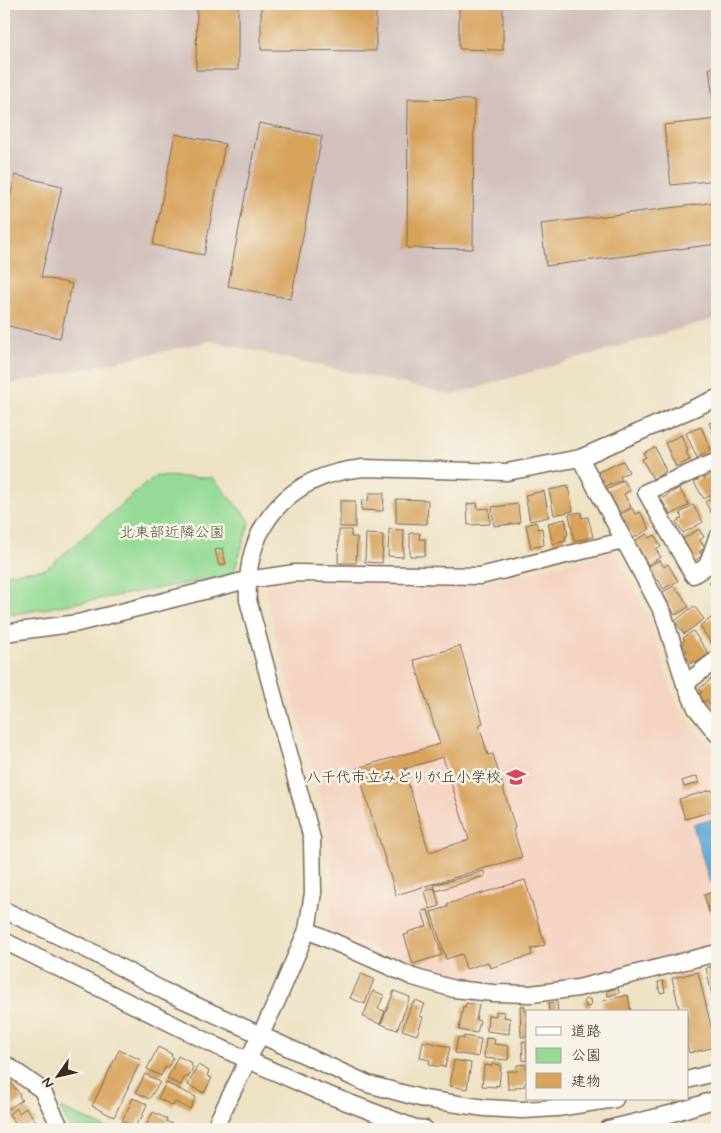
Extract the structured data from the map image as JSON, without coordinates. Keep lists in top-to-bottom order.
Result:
{
  "parks": ["北東部近隣公園"],
  "places": {
    "school or university": ["八千代市立みどりが丘小学校"]
  },
  "legend": ["道路", "公園", "建物"],
  "north": "bottom left"
}
